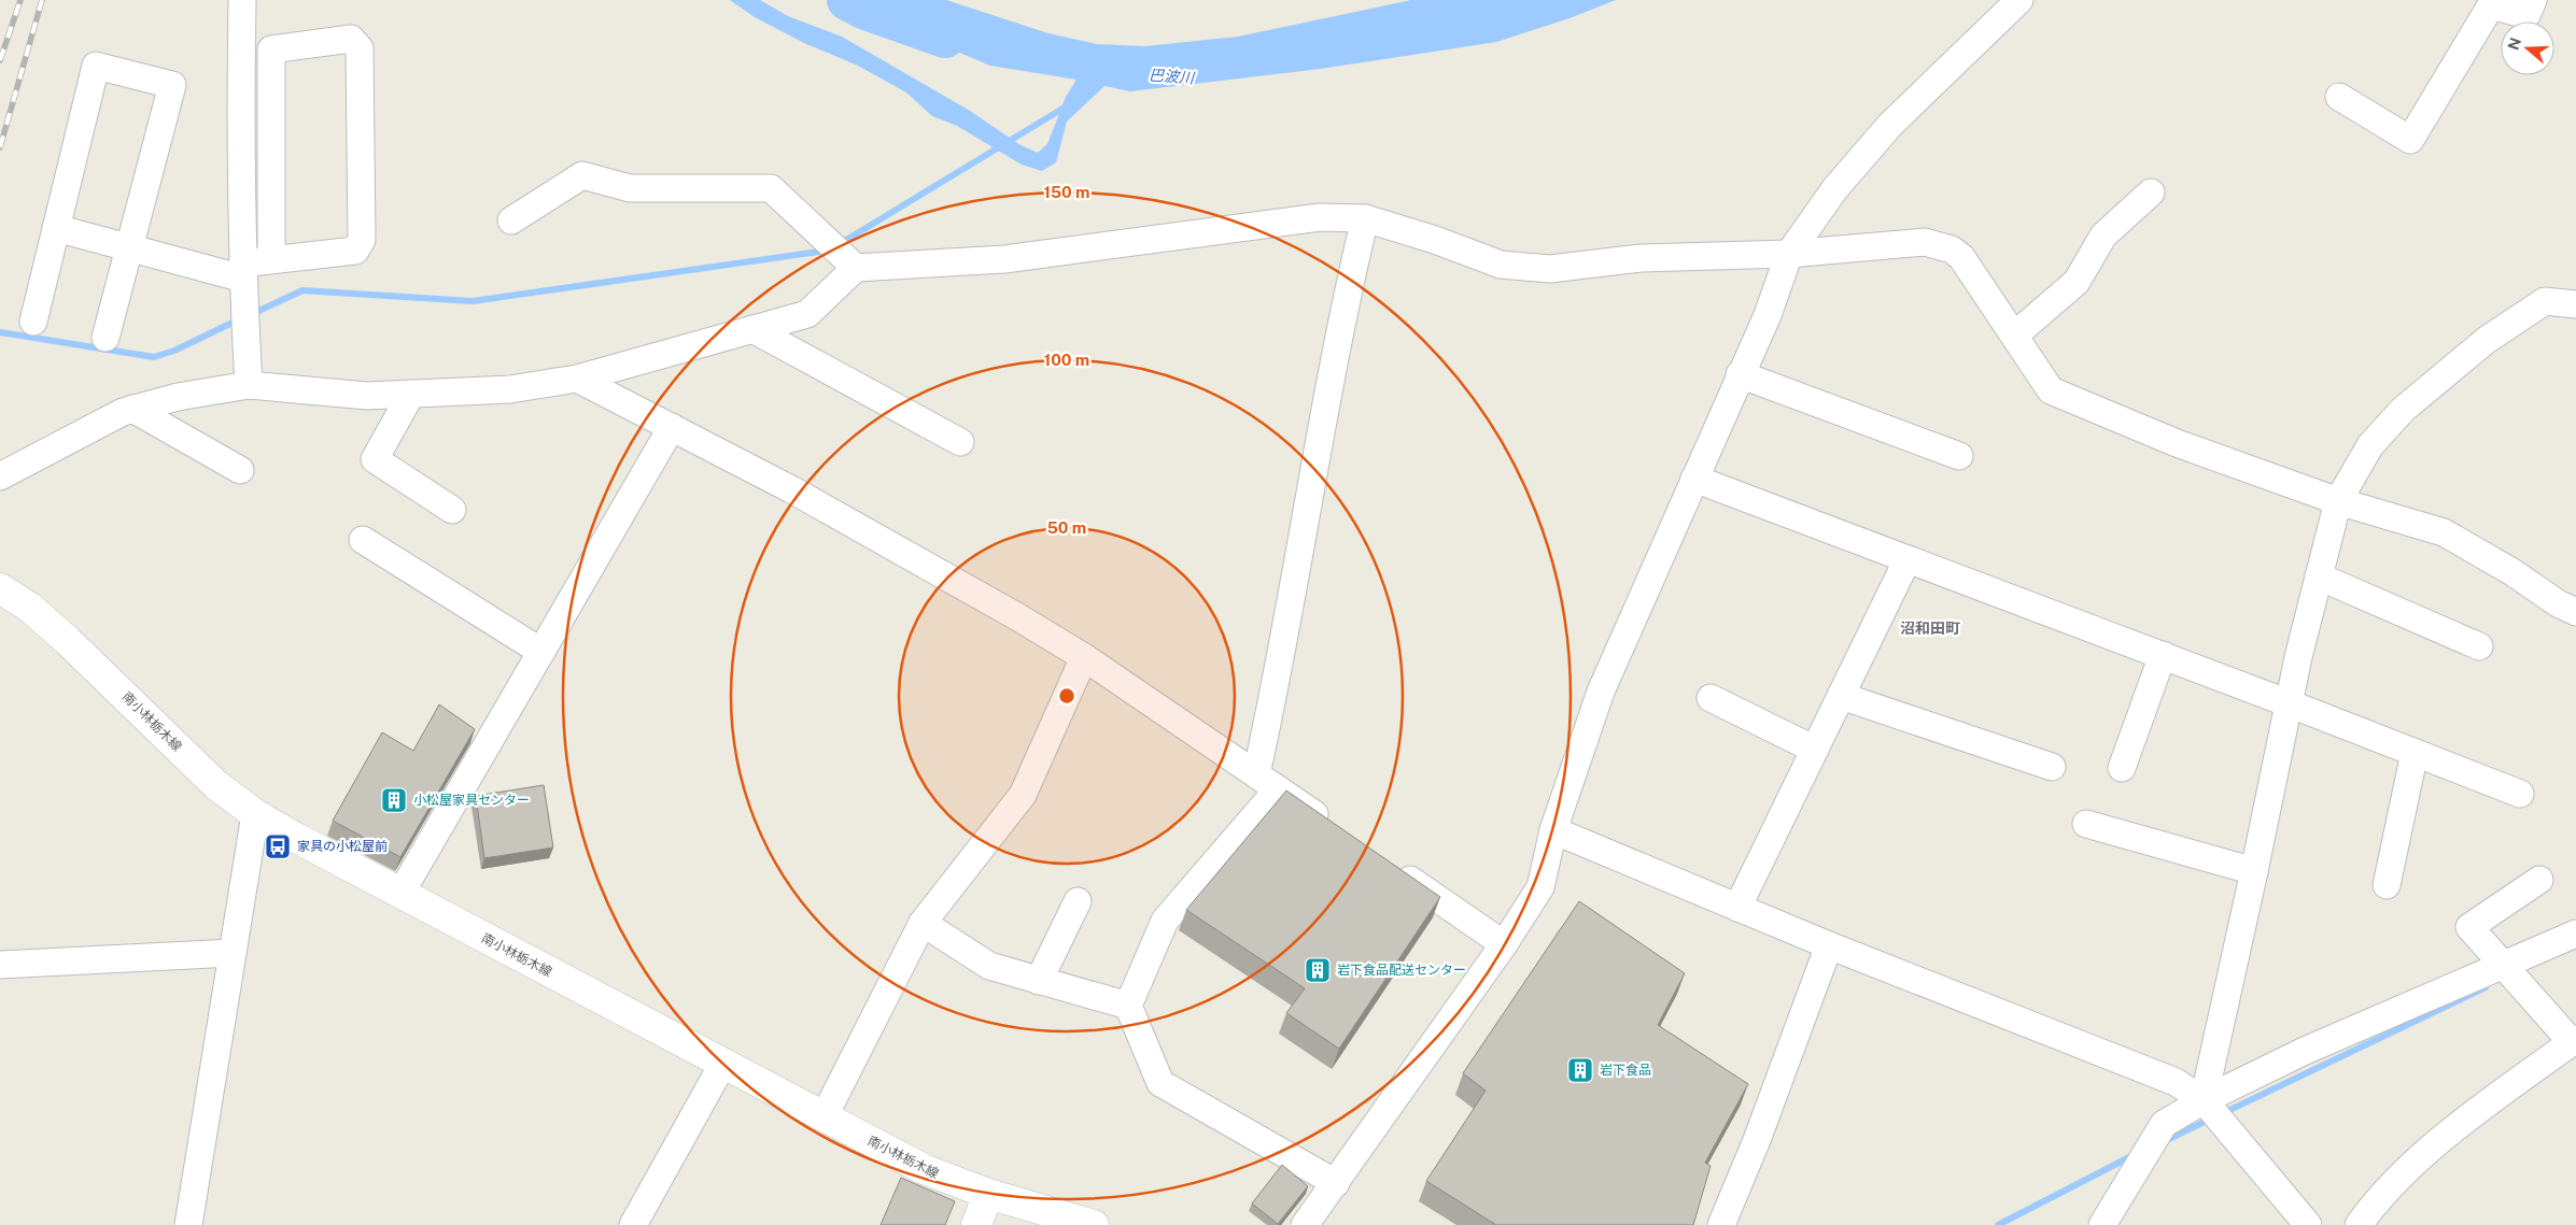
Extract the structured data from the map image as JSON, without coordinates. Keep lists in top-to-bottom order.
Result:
{
  "streets": {
    "main road": ["南小林栃木線"]
  },
  "districts": ["沼和田町"],
  "water": ["巴波川"],
  "places": {
    "building": ["小松屋家具センター", "岩下食品配送センター", "岩下食品"],
    "bus stop": ["家具の小松屋前"]
  },
  "north": "left",
  "rings": ["150 m", "100 m", "50 m"]
}
